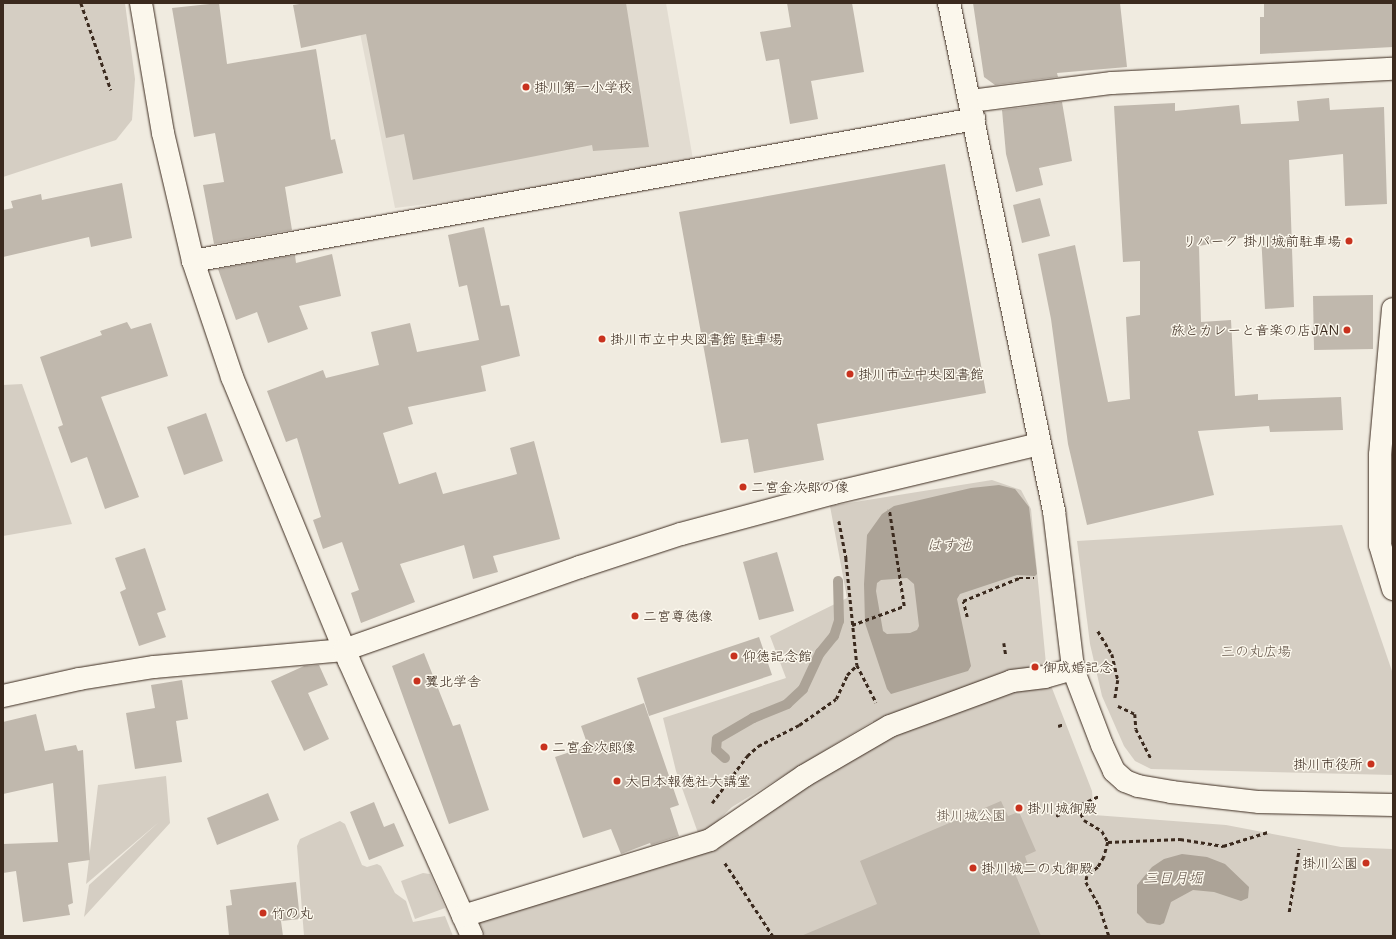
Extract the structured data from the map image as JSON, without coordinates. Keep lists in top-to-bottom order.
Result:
{
  "water": ["はす池", "三日月堀"],
  "parks": ["三の丸広場", "掛川城公園"],
  "places": [
    "掛川第一小学校",
    "リパーク 掛川城前駐車場",
    "旅とカレーと音楽の店JAN",
    "掛川市立中央図書館 駐車場",
    "掛川市立中央図書館",
    "二宮金次郎の像",
    "二宮尊徳像",
    "仰徳記念館",
    "御成婚記念",
    "翼北学舎",
    "二宮金次郎像",
    "掛川市役所",
    "大日本報徳社大講堂",
    "掛川城御殿",
    "掛川公園",
    "掛川城二の丸御殿",
    "竹の丸"
  ]
}
